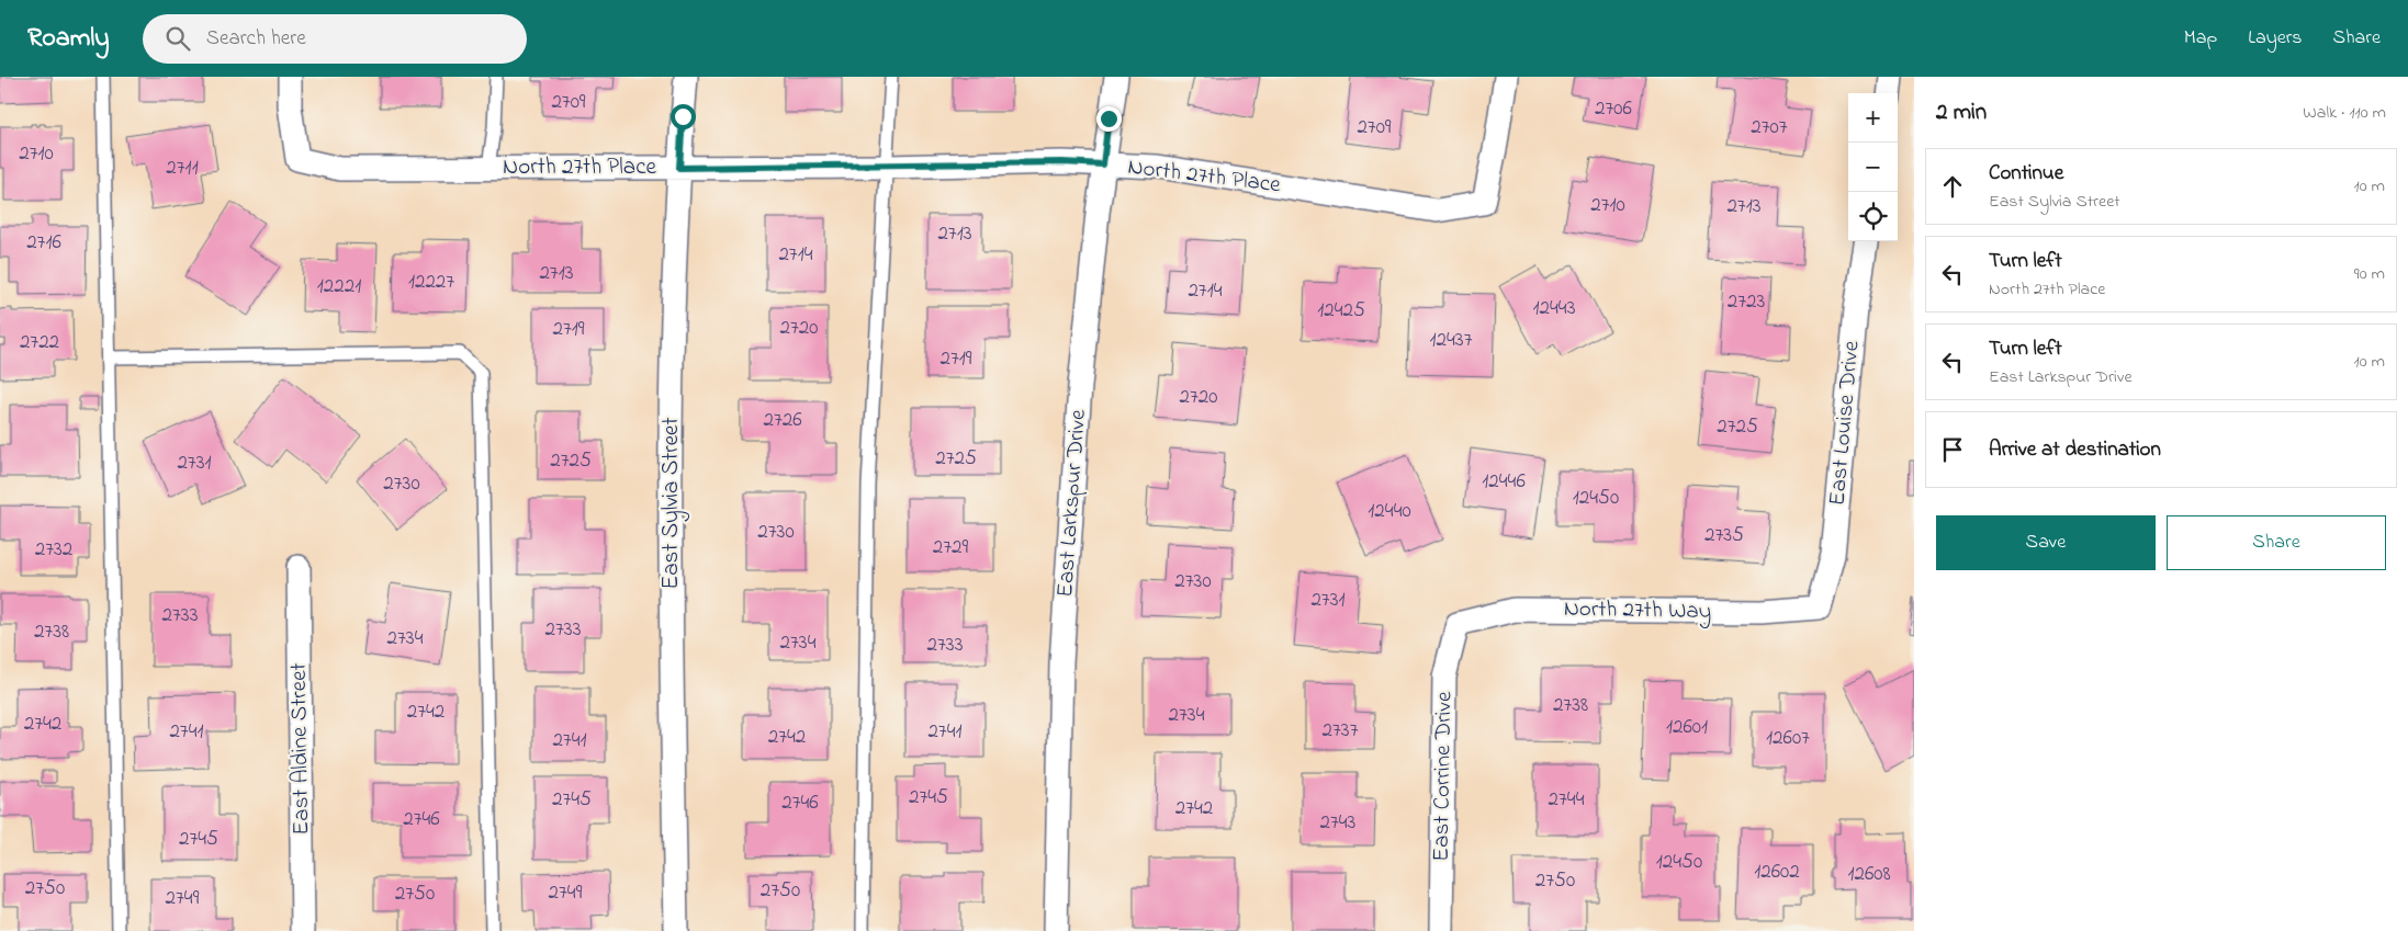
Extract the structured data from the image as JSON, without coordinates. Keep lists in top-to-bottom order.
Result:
{
  "streets": {
    "street": [
      "North 27th Place",
      "East Louise Drive",
      "East Sylvia Street",
      "East Larkspur Drive",
      "North 27th Way",
      "East Aldine Street",
      "East Corrine Drive"
    ]
  },
  "crossings": [
    ["North 27th Place", "East Sylvia Street"],
    ["North 27th Place", "East Larkspur Drive"],
    ["East Louise Drive", "North 27th Way"],
    ["North 27th Way", "East Corrine Drive"]
  ],
  "house_numbers": [
    "2709",
    "2706",
    "2709",
    "2707",
    "2710",
    "2711",
    "2710",
    "2713",
    "2713",
    "2716",
    "2714",
    "2713",
    "12227",
    "12221",
    "2714",
    "2723",
    "12443",
    "12425",
    "2720",
    "2719",
    "12437",
    "2722",
    "2719",
    "2720",
    "2726",
    "2725",
    "2725",
    "2725",
    "2731",
    "12446",
    "2730",
    "12450",
    "12440",
    "2730",
    "2735",
    "2729",
    "2732",
    "2730",
    "2731",
    "2733",
    "2733",
    "2738",
    "2734",
    "2734",
    "2733",
    "2738",
    "2742",
    "2734",
    "2742",
    "12601",
    "2737",
    "2741",
    "2741",
    "2742",
    "12607",
    "2741",
    "2745",
    "2745",
    "2744",
    "2746",
    "2742",
    "2746",
    "2743",
    "2745",
    "12450",
    "12602",
    "12608",
    "2750",
    "2750",
    "2750",
    "2749",
    "2750",
    "2749"
  ],
  "page": {
    "header": "Roamly",
    "search": "Search here",
    "nav": ["Map", "Layers", "Share"],
    "heading": ["2 min", "Walk · 110 m"],
    "map_buttons": ["+", "−"],
    "list": [
      ["Continue", "East Sylvia Street", "10 m"],
      ["Turn left", "North 27th Place", "90 m"],
      ["Turn left", "East Larkspur Drive", "10 m"],
      "Arrive at destination"
    ],
    "buttons": ["Save", "Share"]
  }
}
